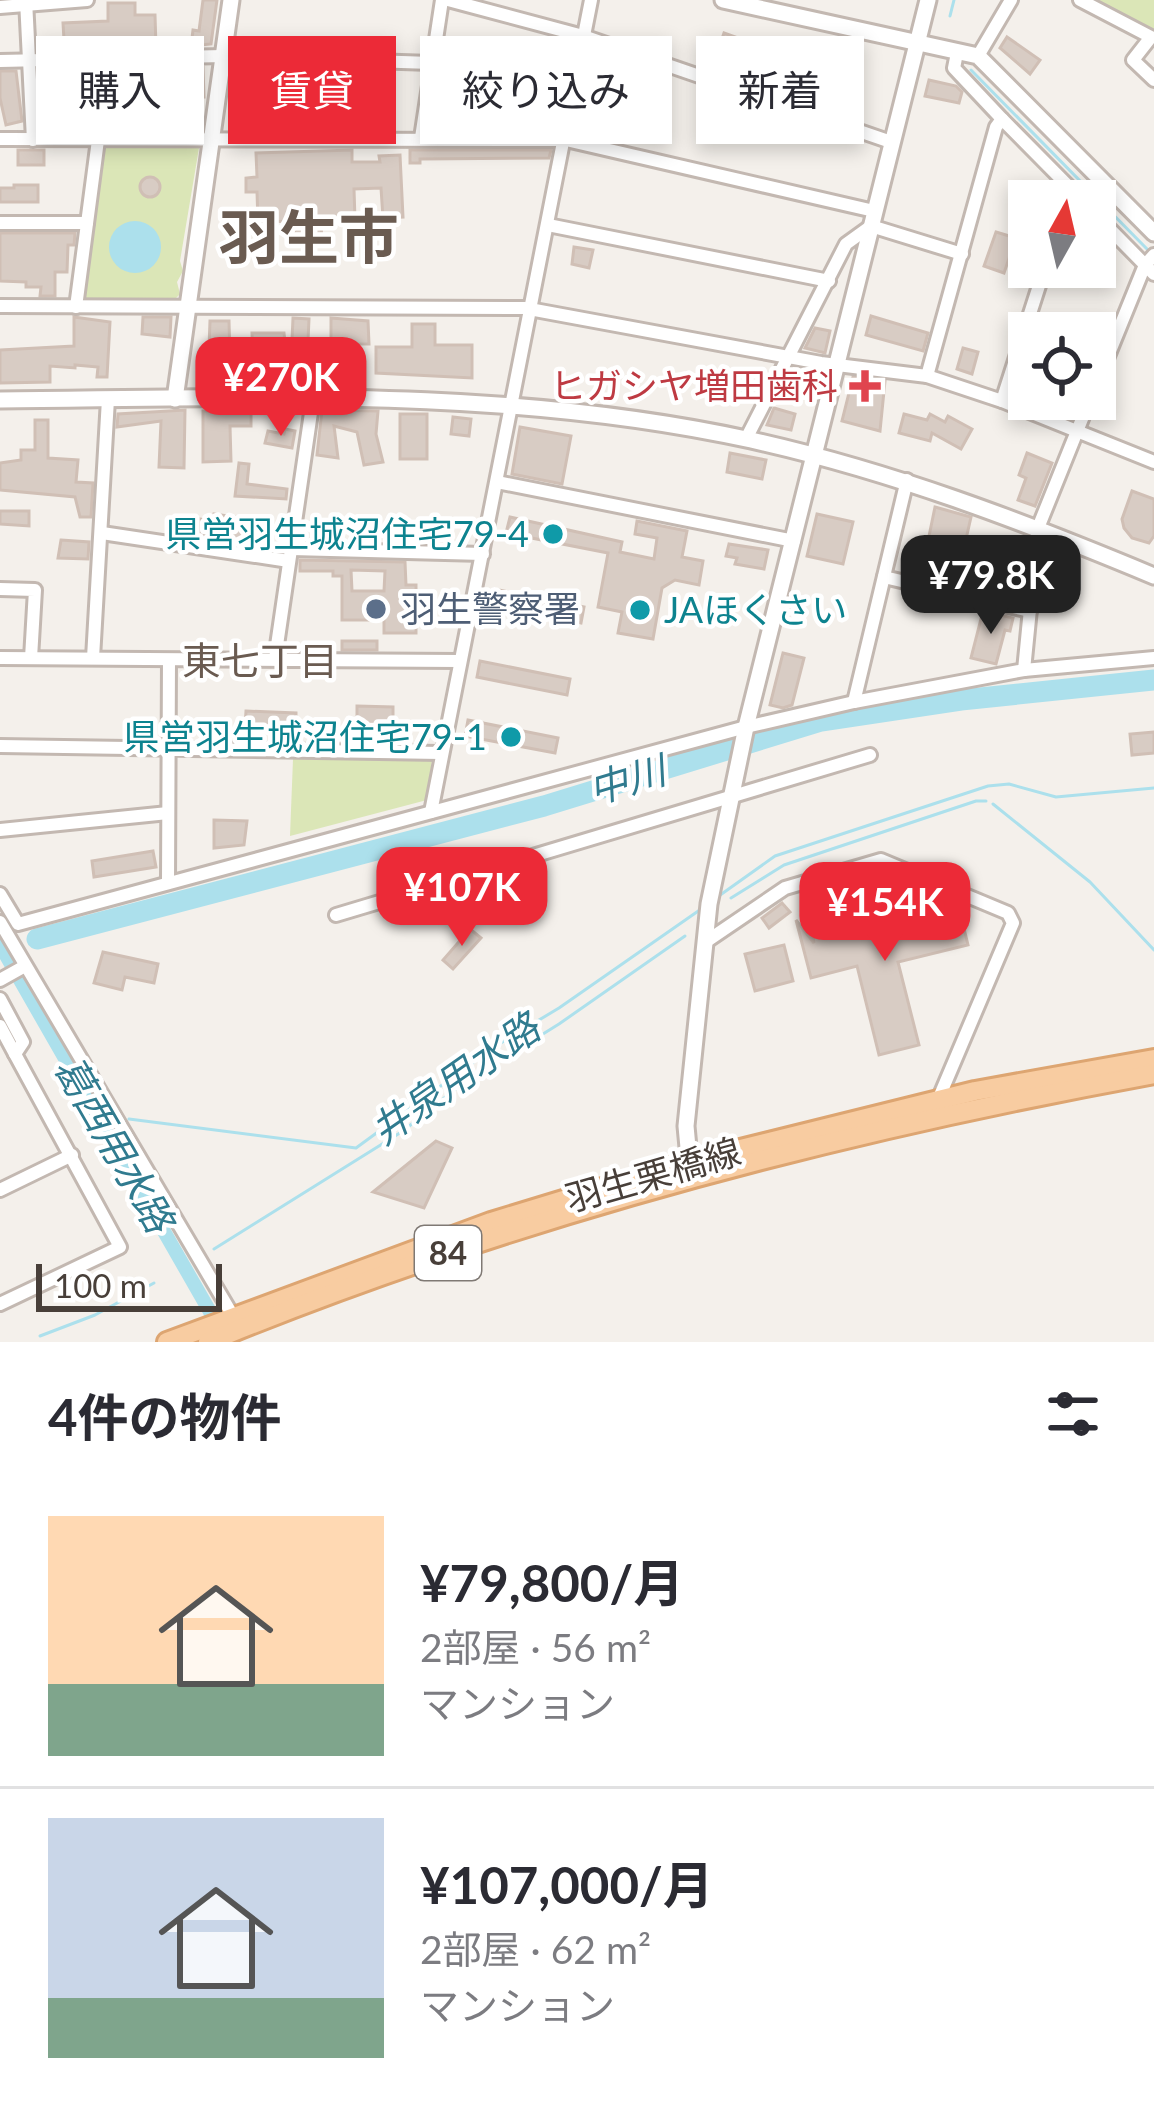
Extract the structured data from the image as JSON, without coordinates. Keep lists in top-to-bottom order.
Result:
{
  "streets": {
    "main road": ["羽生栗橋線", "84"]
  },
  "districts": ["羽生市", "東七丁目"],
  "water": ["中川", "井泉用水路", "葛西用水路"],
  "places": {
    "health": ["ヒガシヤ増田歯科"],
    "other": [
      "県営羽生城沼住宅79-4",
      "羽生警察署",
      "JAほくさい",
      "県営羽生城沼住宅79-1"
    ]
  },
  "scale_bar": "100 m",
  "north": "top",
  "page": {
    "chip": [
      "購入",
      "賃貸",
      "絞り込み",
      "新着"
    ],
    "price": [
      "¥270K",
      "¥79.8K",
      "¥107K",
      "¥154K"
    ],
    "scale": "100 m",
    "heading": "4件の物件",
    "list": [
      {
        "name": "¥79,800/月",
        "note": "2部屋 · 56 m² · マンション"
      },
      {
        "name": "¥107,000/月",
        "note": "2部屋 · 62 m² · マンション"
      }
    ]
  }
}
